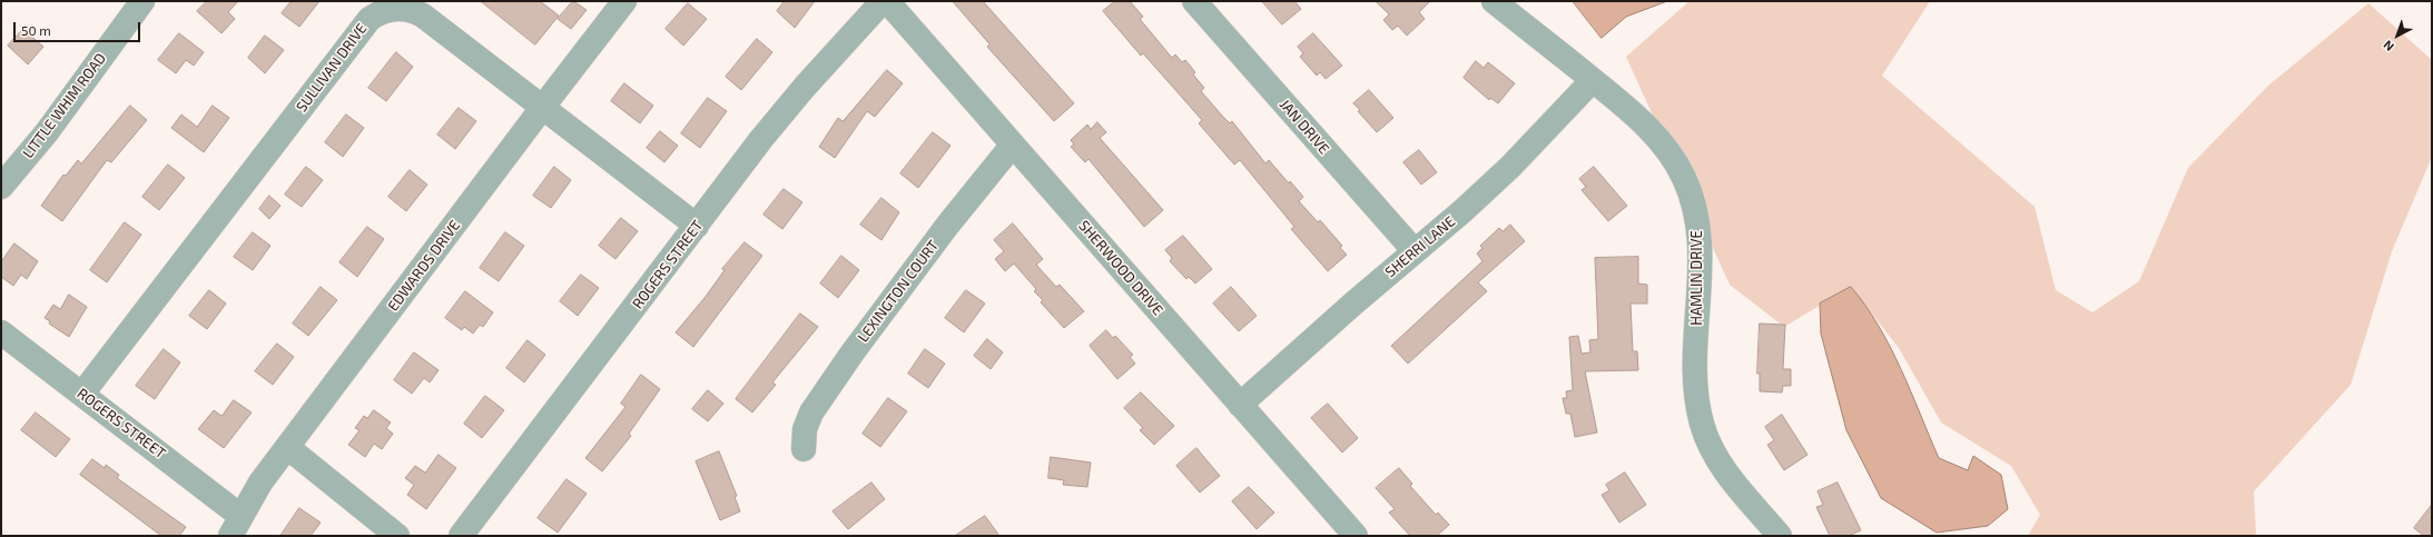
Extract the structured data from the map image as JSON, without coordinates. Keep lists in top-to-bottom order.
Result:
{
  "streets": {
    "street": [
      "SULLIVAN DRIVE",
      "LITTLE WHIM ROAD",
      "JAN DRIVE",
      "SHERRI LANE",
      "ROGERS STREET",
      "EDWARDS DRIVE",
      "SHERWOOD DRIVE",
      "HAMLIN DRIVE",
      "LEXINGTON COURT"
    ]
  },
  "crossings": [
    ["SULLIVAN DRIVE", "ROGERS STREET"],
    ["SULLIVAN DRIVE", "EDWARDS DRIVE"],
    ["JAN DRIVE", "SHERRI LANE"],
    ["SHERRI LANE", "SHERWOOD DRIVE"],
    ["SHERRI LANE", "HAMLIN DRIVE"],
    ["ROGERS STREET", "EDWARDS DRIVE"],
    ["SHERWOOD DRIVE", "LEXINGTON COURT"]
  ],
  "scale_bar": "50 m",
  "north": "bottom left"
}
